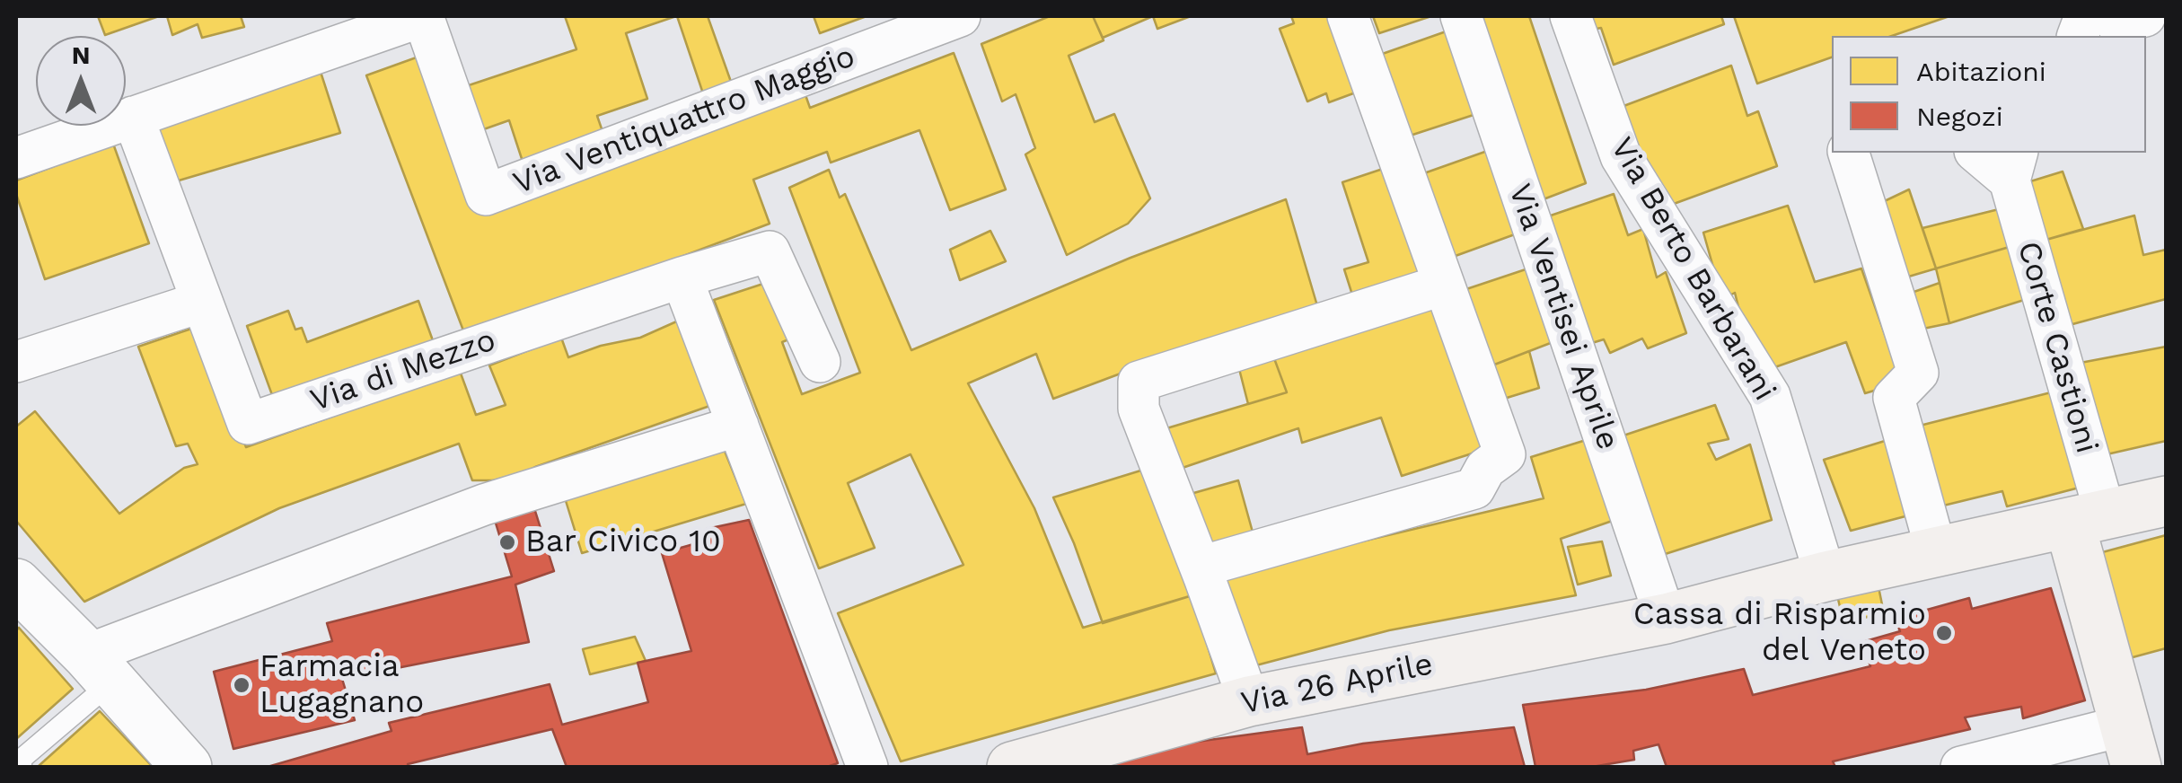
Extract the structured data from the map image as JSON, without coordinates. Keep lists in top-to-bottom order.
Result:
{
  "streets": {
    "main road": ["Via 26 Aprile"],
    "street": [
      "Via Ventiquattro Maggio",
      "Via Berto Barbarani",
      "Via Ventisei Aprile",
      "Corte Castioni",
      "Via di Mezzo"
    ]
  },
  "crossings": [
    ["Via Berto Barbarani", "Via 26 Aprile"],
    ["Via Ventisei Aprile", "Via 26 Aprile"],
    ["Corte Castioni", "Via 26 Aprile"]
  ],
  "places": ["Bar Civico 10", "Cassa di Risparmio del Veneto", "Farmacia Lugagnano"],
  "legend": ["Abitazioni", "Negozi"],
  "north": "top"
}
